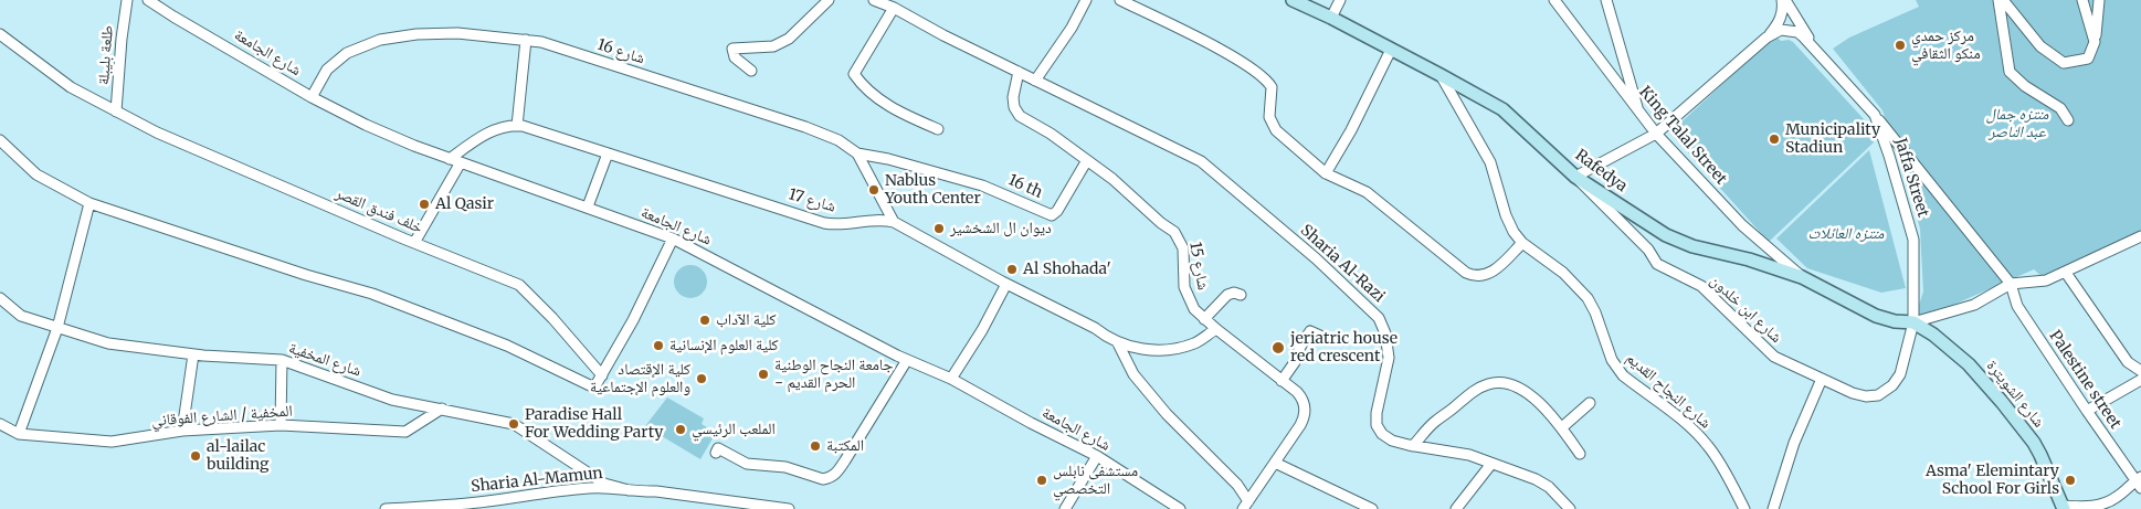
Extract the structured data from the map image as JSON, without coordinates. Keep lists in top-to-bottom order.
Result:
{
  "streets": {
    "main road": ["Rafedya", "شارع الشويترة"],
    "street": [
      "شارع 16",
      "شارع الجامعة",
      "طلعة بليبلة",
      "King Talal Street",
      "Jaffa Street",
      "16 th",
      "شارع 17",
      "خلف فندق القصر",
      "Sharia Al-Razi",
      "شارع 15",
      "شارع ابن خلدون",
      "شارع المخفية",
      "Palestine street",
      "شارع النجاح القديم",
      "المخفية / الشارع الفوقاني",
      "Sharia Al-Mamun"
    ]
  },
  "crossings": [
    ["شارع 16", "شارع الجامعة"],
    ["شارع 16", "16 th"],
    ["شارع 16", "شارع 17"],
    ["طلعة بليبلة", "خلف فندق القصر"],
    ["King Talal Street", "Rafedya"],
    ["Rafedya", "Jaffa Street"],
    ["Rafedya", "شارع ابن خلدون"],
    ["Rafedya", "شارع النجاح القديم"],
    ["Rafedya", "شارع الشويترة"],
    ["Jaffa Street", "شارع ابن خلدون"],
    ["Jaffa Street", "Palestine street"],
    ["Jaffa Street", "شارع الشويترة"],
    ["16 th", "شارع 15"],
    ["شارع 17", "شارع 15"],
    ["شارع ابن خلدون", "شارع الشويترة"],
    ["شارع المخفية", "المخفية / الشارع الفوقاني"],
    ["شارع المخفية", "Sharia Al-Mamun"]
  ],
  "parks": ["منتزه جمال عبد الناصر", "منتزه العائلات"],
  "places": [
    "مركز حمدي منكو الثقافي",
    "Municipality Stadiun",
    "Nablus Youth Center",
    "Al Qasir",
    "ديوان ال الشخشير",
    "Al Shohada'",
    "كلية الآداب",
    "كلية العلوم الإنسانية",
    "jeriatric house red crescent",
    "جامعة النجاح الوطنية - الحرم القديم",
    "كلية الإقتصاد والعلوم الإجتماعية",
    "Paradise Hall For Wedding Party",
    "الملعب الرئيسي",
    "المكتبة",
    "al-lailac building",
    "مستشفى نابلس التخصصي",
    "Asma' Elemintary School For Girls"
  ]
}
